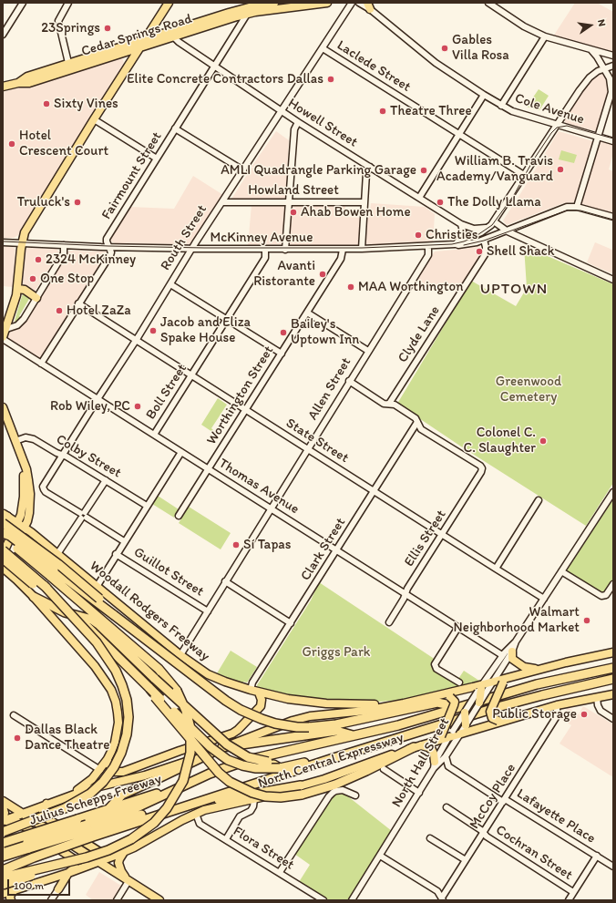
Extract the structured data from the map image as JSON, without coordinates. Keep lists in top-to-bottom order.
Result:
{
  "streets": {
    "highway": ["North Central Expressway", "Julius Schepps Freeway"],
    "main road": ["Cedar Springs Road", "Woodall Rodgers Freeway"],
    "street": [
      "Laclede Street",
      "Cole Avenue",
      "Howell Street",
      "Fairmount Street",
      "Howland Street",
      "Routh Street",
      "McKinney Avenue",
      "Clyde Lane",
      "Allen Street",
      "Boll Street",
      "Worthington Street",
      "State Street",
      "Colby Street",
      "Thomas Avenue",
      "Ellis Street",
      "Clark Street",
      "Guillot Street",
      "North Hall Street",
      "McCoy Place",
      "Lafayette Place",
      "Flora Street",
      "Cochran Street"
    ]
  },
  "crossings": [
    ["Cedar Springs Road", "Howell Street"],
    ["Cedar Springs Road", "Fairmount Street"],
    ["Laclede Street", "Routh Street"],
    ["Howell Street", "Fairmount Street"],
    ["Howell Street", "Routh Street"],
    ["Howell Street", "McKinney Avenue"],
    ["Fairmount Street", "McKinney Avenue"],
    ["Fairmount Street", "State Street"],
    ["Fairmount Street", "Thomas Avenue"],
    ["Howland Street", "Routh Street"],
    ["Routh Street", "McKinney Avenue"],
    ["Routh Street", "State Street"],
    ["Routh Street", "Colby Street"],
    ["Routh Street", "Thomas Avenue"],
    ["McKinney Avenue", "Clyde Lane"],
    ["McKinney Avenue", "Allen Street"],
    ["McKinney Avenue", "Boll Street"],
    ["McKinney Avenue", "Worthington Street"],
    ["Allen Street", "State Street"],
    ["Allen Street", "Thomas Avenue"],
    ["Allen Street", "Guillot Street"],
    ["Allen Street", "Woodall Rodgers Freeway"],
    ["Boll Street", "State Street"],
    ["Boll Street", "Thomas Avenue"],
    ["Worthington Street", "State Street"],
    ["Worthington Street", "Thomas Avenue"],
    ["State Street", "Ellis Street"],
    ["State Street", "Clark Street"],
    ["State Street", "North Hall Street"],
    ["Thomas Avenue", "Ellis Street"],
    ["Thomas Avenue", "Clark Street"],
    ["Thomas Avenue", "North Hall Street"],
    ["Ellis Street", "Clark Street"],
    ["Clark Street", "Woodall Rodgers Freeway"],
    ["North Central Expressway", "North Hall Street"],
    ["North Central Expressway", "Julius Schepps Freeway"],
    ["North Central Expressway", "Flora Street"],
    ["North Hall Street", "Lafayette Place"],
    ["McCoy Place", "Lafayette Place"],
    ["McCoy Place", "Cochran Street"]
  ],
  "districts": ["UPTOWN"],
  "parks": ["Greenwood Cemetery", "Griggs Park"],
  "places": [
    "23Springs",
    "Gables Villa Rosa",
    "Elite Concrete Contractors Dallas",
    "Sixty Vines",
    "Theatre Three",
    "Hotel Crescent Court",
    "William B. Travis Academy/Vanguard",
    "AMLI Quadrangle Parking Garage",
    "Truluck's",
    "The Dolly Llama",
    "Ahab Bowen Home",
    "Christies",
    "Shell Shack",
    "2324 McKinney",
    "Avanti Ristorante",
    "One Stop",
    "MAA Worthington",
    "Hotel ZaZa",
    "Jacob and Eliza Spake House",
    "Bailey's Uptown Inn",
    "Rob Wiley, PC",
    "Colonel C. C. Slaughter",
    "Sí Tapas",
    "Walmart Neighborhood Market",
    "Public Storage",
    "Dallas Black Dance Theatre"
  ],
  "scale_bar": "100 m",
  "north": "right"
}
